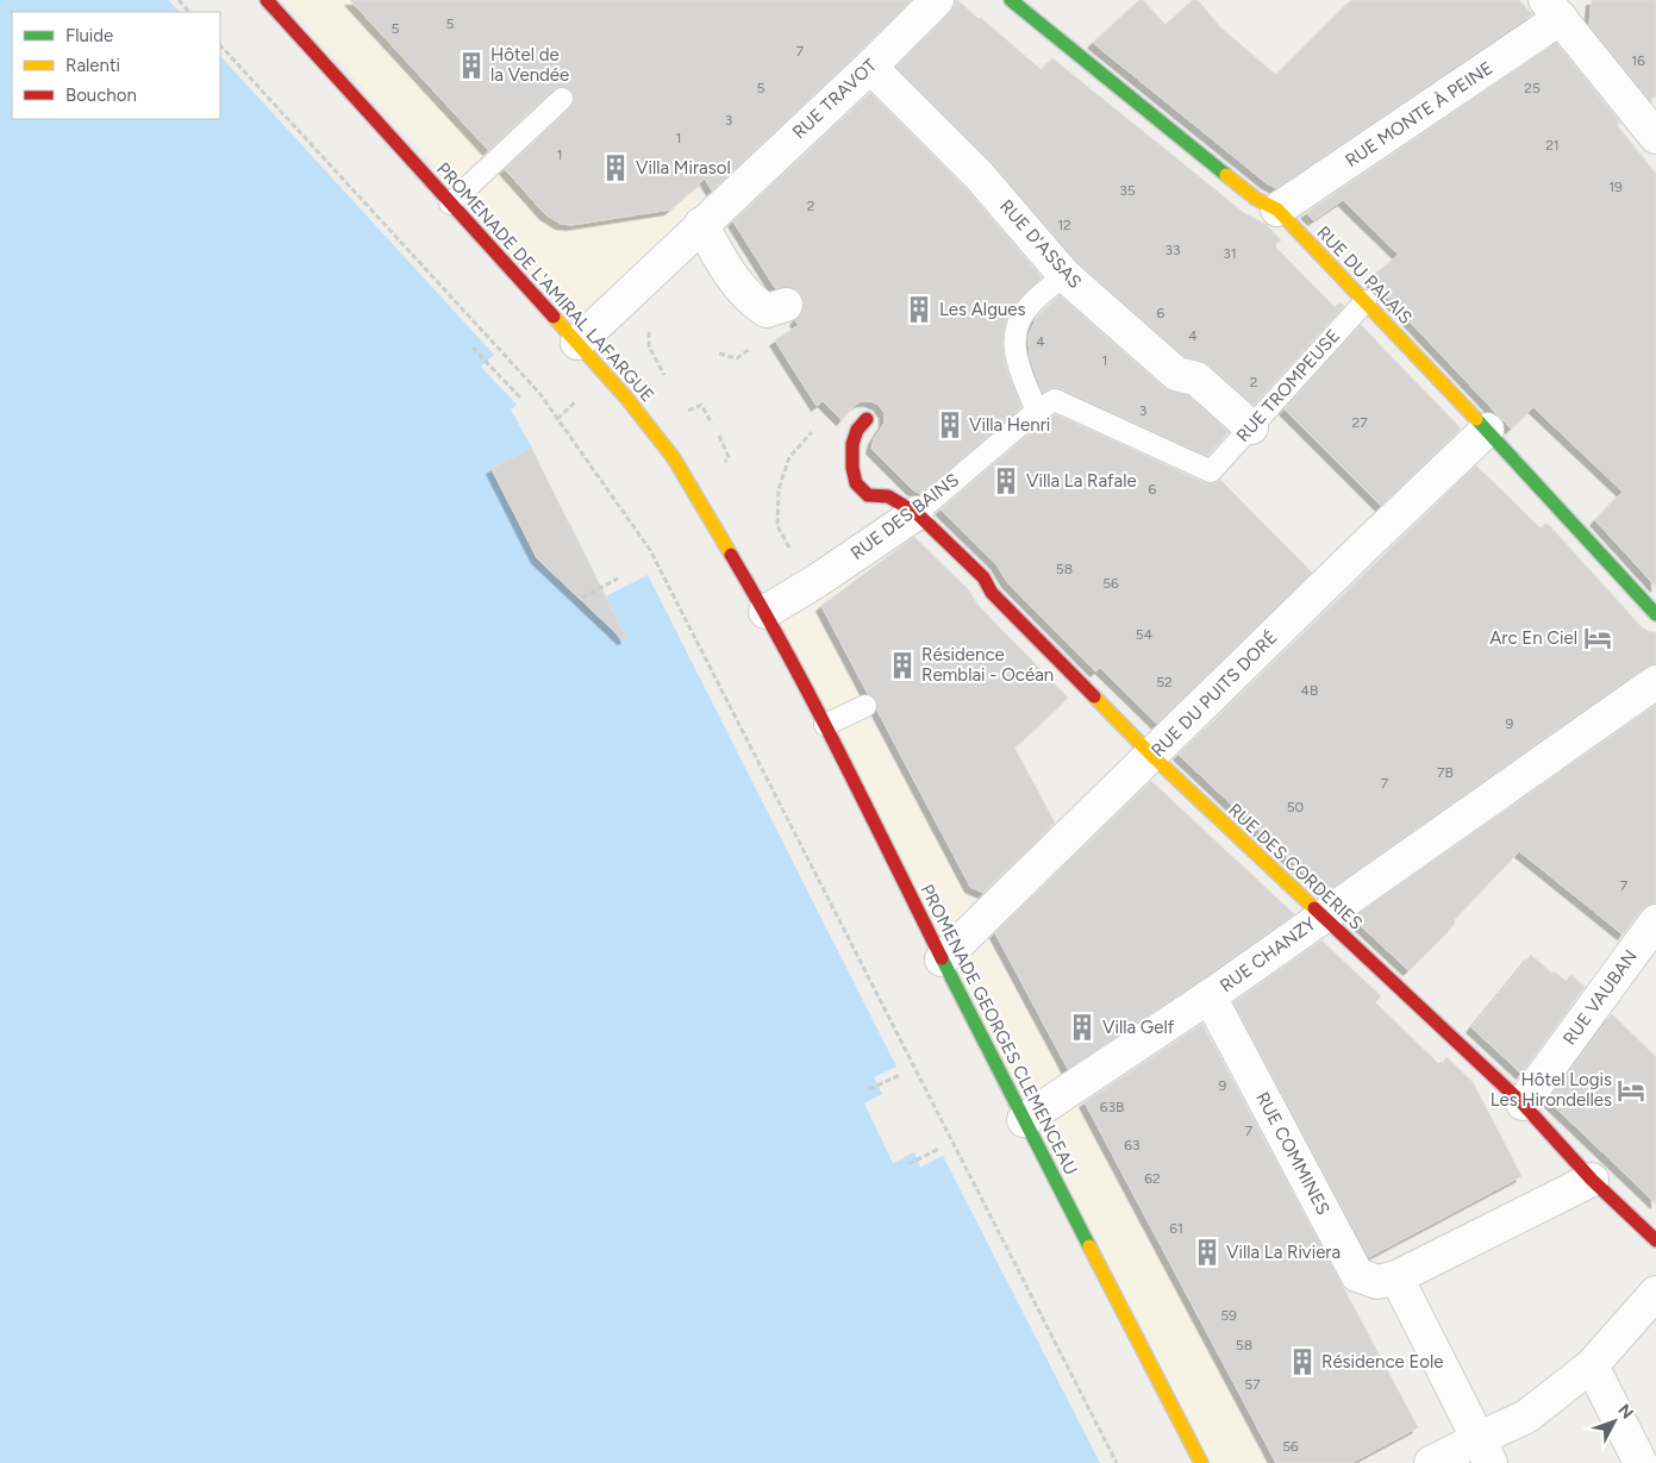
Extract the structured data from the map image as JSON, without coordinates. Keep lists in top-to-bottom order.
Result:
{
  "streets": {
    "street": [
      "RUE TRAVOT",
      "RUE MONTE À PEINE",
      "RUE D'ASSAS",
      "RUE DU PALAIS",
      "PROMENADE DE L'AMIRAL LAFARGUE",
      "RUE DES BAINS",
      "RUE DU PUITS DORÉ",
      "RUE DES CORDERIES",
      "RUE CHANZY",
      "RUE VAUBAN",
      "PROMENADE GEORGES CLEMENCEAU",
      "RUE COMMINES"
    ],
    "lane": ["RUE TROMPEUSE"]
  },
  "crossings": [
    ["RUE TRAVOT", "RUE D'ASSAS"],
    ["RUE TRAVOT", "PROMENADE DE L'AMIRAL LAFARGUE"],
    ["RUE MONTE À PEINE", "RUE DU PALAIS"],
    ["RUE D'ASSAS", "RUE TROMPEUSE"],
    ["RUE DU PALAIS", "RUE TROMPEUSE"],
    ["RUE DU PALAIS", "RUE DU PUITS DORÉ"],
    ["PROMENADE DE L'AMIRAL LAFARGUE", "RUE DES BAINS"],
    ["PROMENADE DE L'AMIRAL LAFARGUE", "PROMENADE GEORGES CLEMENCEAU"],
    ["RUE TROMPEUSE", "RUE DES BAINS"],
    ["RUE DES BAINS", "RUE DES CORDERIES"],
    ["RUE DES BAINS", "PROMENADE GEORGES CLEMENCEAU"],
    ["RUE DU PUITS DORÉ", "RUE DES CORDERIES"],
    ["RUE DU PUITS DORÉ", "PROMENADE GEORGES CLEMENCEAU"],
    ["RUE DES CORDERIES", "RUE CHANZY"],
    ["RUE DES CORDERIES", "RUE VAUBAN"],
    ["RUE DES CORDERIES", "RUE COMMINES"],
    ["RUE CHANZY", "PROMENADE GEORGES CLEMENCEAU"],
    ["RUE CHANZY", "RUE COMMINES"]
  ],
  "places": {
    "building": [
      "Hôtel de la Vendée",
      "Villa Mirasol",
      "Les Algues",
      "Villa Henri",
      "Villa La Rafale",
      "Résidence Remblai - Océan",
      "Villa Gelf",
      "Villa La Riviera",
      "Résidence Eole"
    ],
    "hotel": ["Arc En Ciel", "Hôtel Logis Les Hirondelles"]
  },
  "house_numbers": [
    "5",
    "5",
    "7",
    "16",
    "5",
    "25",
    "3",
    "1",
    "21",
    "1",
    "19",
    "35",
    "2",
    "12",
    "33",
    "31",
    "6",
    "4",
    "4",
    "1",
    "2",
    "3",
    "27",
    "6",
    "58",
    "56",
    "54",
    "52",
    "4B",
    "9",
    "7B",
    "7",
    "50",
    "7",
    "9",
    "63B",
    "7",
    "63",
    "62",
    "61",
    "59",
    "58",
    "57",
    "56"
  ],
  "legend": ["Fluide", "Ralenti", "Bouchon"],
  "north": "top right"
}
